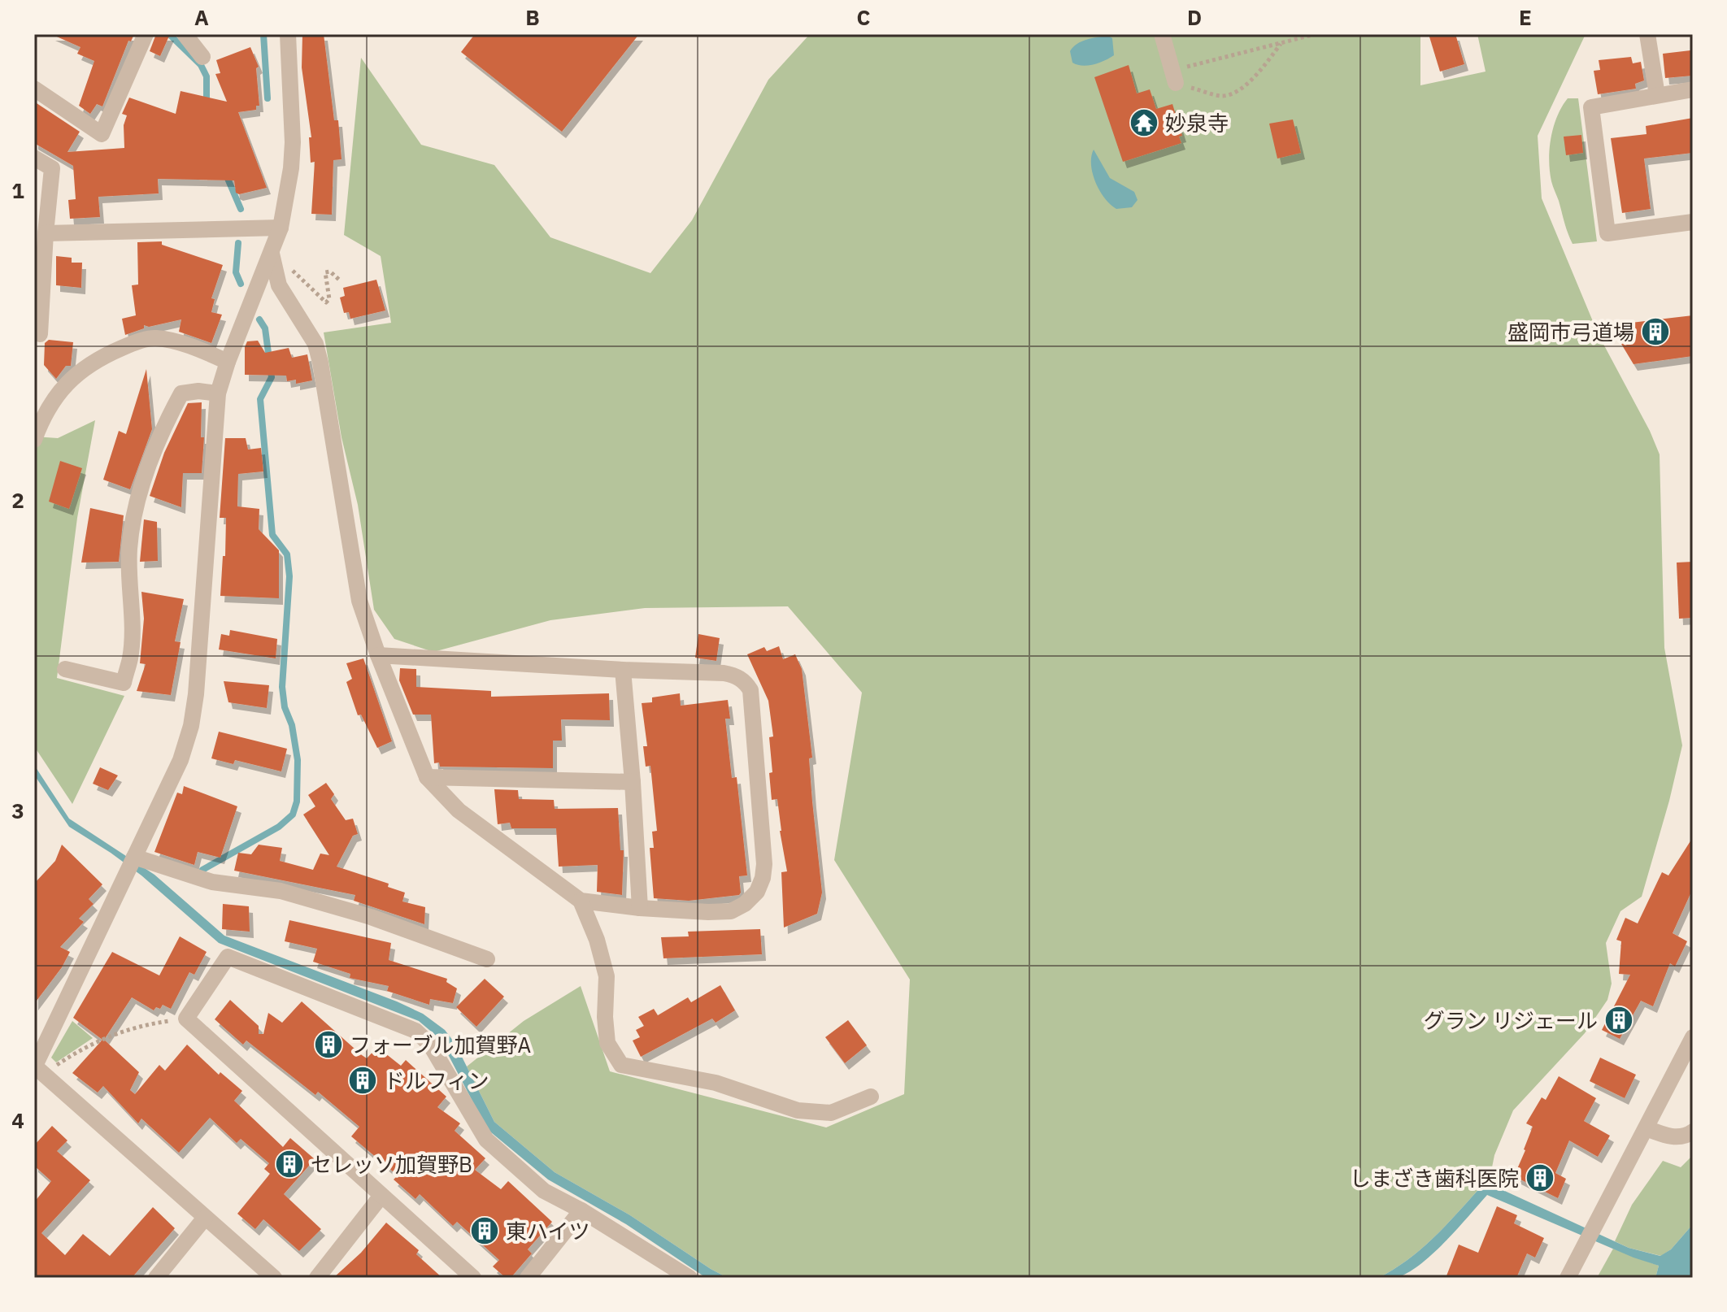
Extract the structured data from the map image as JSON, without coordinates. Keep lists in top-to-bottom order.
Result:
{
  "places": {
    "temple": ["妙泉寺"],
    "building": [
      "盛岡市弓道場",
      "グラン リジェール",
      "フォーブル加賀野A",
      "ドルフィン",
      "セレッソ加賀野B",
      "しまざき歯科医院",
      "東ハイツ"
    ]
  },
  "grid": {
    "columns": [
      "A",
      "B",
      "C",
      "D",
      "E"
    ],
    "rows": [
      "1",
      "2",
      "3",
      "4"
    ]
  }
}
